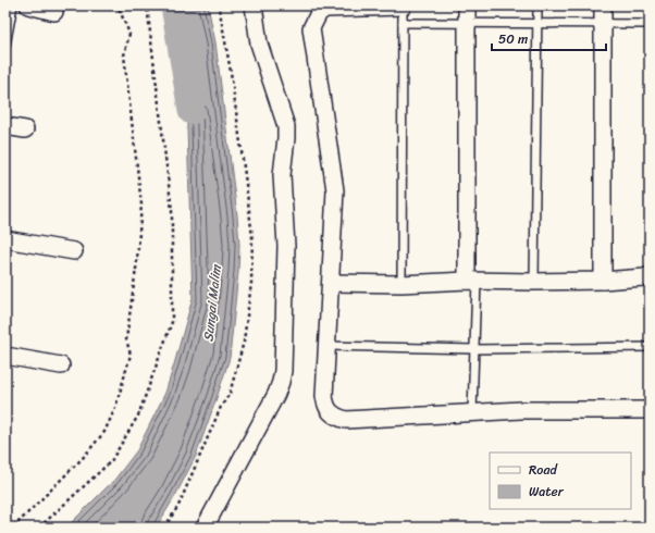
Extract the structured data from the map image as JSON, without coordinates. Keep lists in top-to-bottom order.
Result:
{
  "water": ["Sungai Malim"],
  "legend": ["Road", "Water"],
  "scale_bar": "50 m"
}
